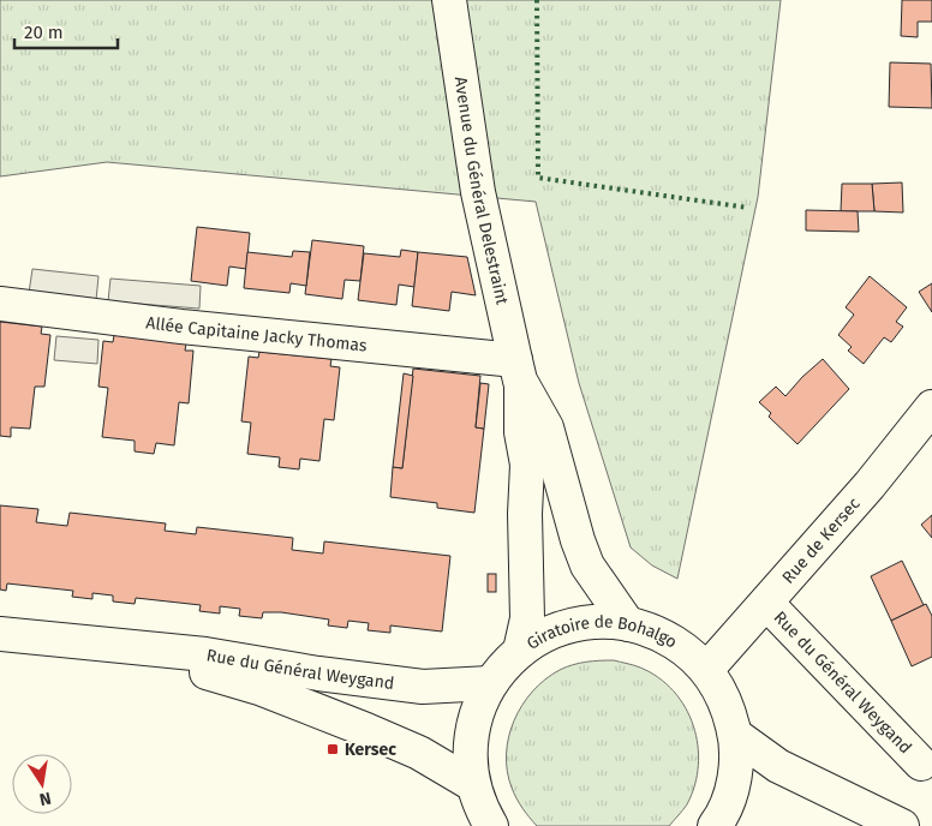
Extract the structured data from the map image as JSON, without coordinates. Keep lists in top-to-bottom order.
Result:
{
  "streets": {
    "street": [
      "Avenue du Général Delestraint",
      "Allée Capitaine Jacky Thomas",
      "Rue de Kersec",
      "Giratoire de Bohalgo",
      "Rue du Général Weygand"
    ]
  },
  "crossings": [
    ["Avenue du Général Delestraint", "Allée Capitaine Jacky Thomas"],
    ["Avenue du Général Delestraint", "Giratoire de Bohalgo"],
    ["Rue de Kersec", "Giratoire de Bohalgo"],
    ["Rue de Kersec", "Rue du Général Weygand"],
    ["Giratoire de Bohalgo", "Rue du Général Weygand"]
  ],
  "places": {
    "transit": ["Kersec"]
  },
  "scale_bar": "20 m",
  "north": "bottom"
}
